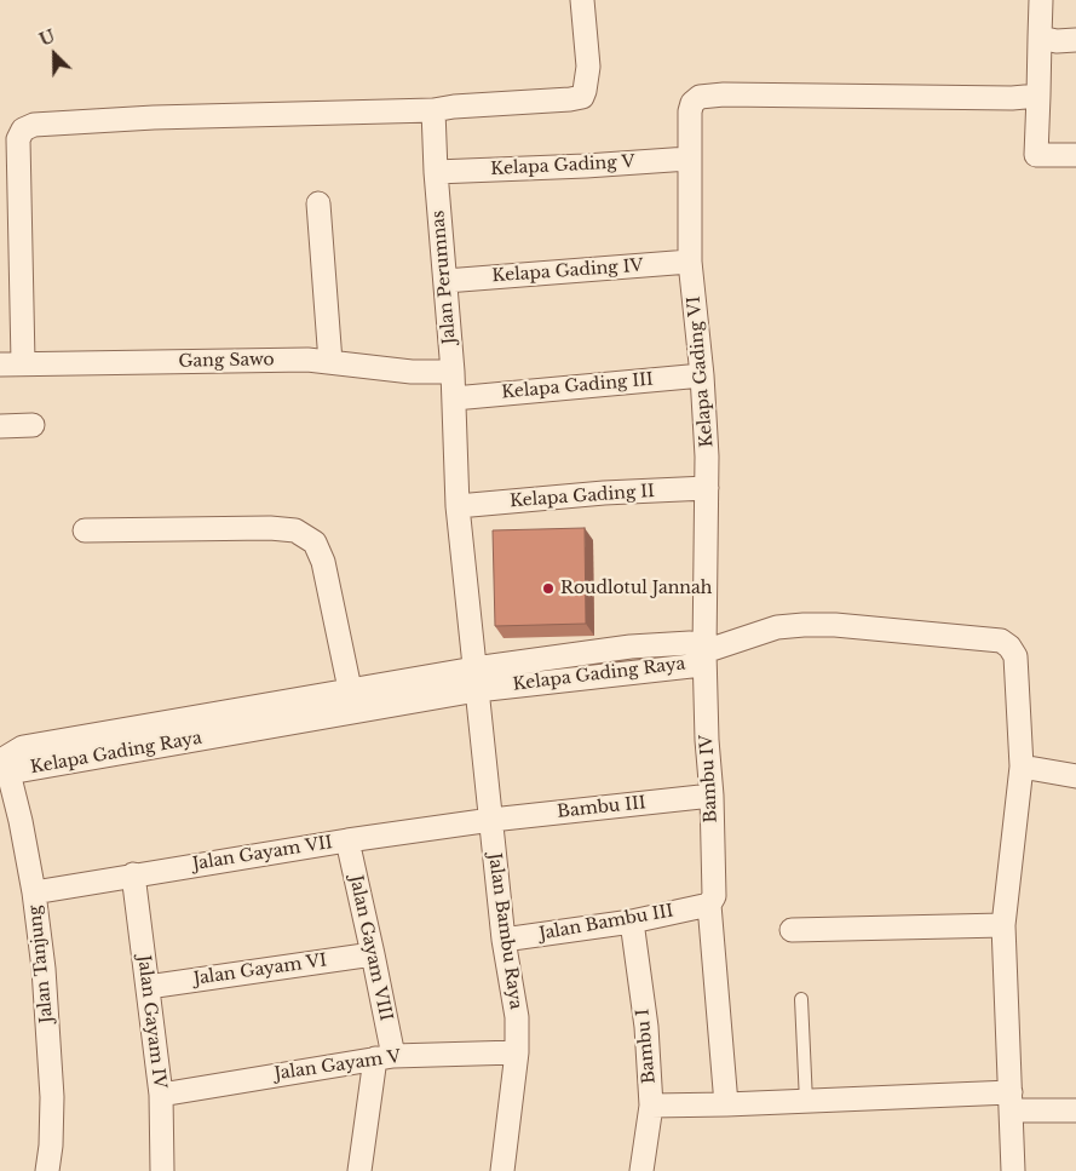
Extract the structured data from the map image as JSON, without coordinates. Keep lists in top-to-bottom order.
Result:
{
  "streets": {
    "street": [
      "Kelapa Gading V",
      "Kelapa Gading IV",
      "Jalan Perumnas",
      "Gang Sawo",
      "Kelapa Gading VI",
      "Kelapa Gading III",
      "Kelapa Gading II",
      "Kelapa Gading Raya",
      "Bambu IV",
      "Bambu III",
      "Jalan Gayam VII",
      "Jalan Bambu III",
      "Jalan Bambu Raya",
      "Jalan Gayam VIII",
      "Jalan Tanjung",
      "Jalan Gayam VI",
      "Jalan Gayam IV",
      "Bambu I",
      "Jalan Gayam V"
    ]
  },
  "crossings": [
    ["Kelapa Gading V", "Jalan Perumnas"],
    ["Kelapa Gading V", "Kelapa Gading VI"],
    ["Kelapa Gading IV", "Jalan Perumnas"],
    ["Kelapa Gading IV", "Kelapa Gading VI"],
    ["Jalan Perumnas", "Gang Sawo"],
    ["Jalan Perumnas", "Kelapa Gading III"],
    ["Jalan Perumnas", "Kelapa Gading II"],
    ["Jalan Perumnas", "Kelapa Gading Raya"],
    ["Jalan Perumnas", "Jalan Bambu Raya"],
    ["Kelapa Gading VI", "Kelapa Gading III"],
    ["Kelapa Gading VI", "Kelapa Gading II"],
    ["Kelapa Gading VI", "Kelapa Gading Raya"],
    ["Kelapa Gading VI", "Bambu IV"],
    ["Kelapa Gading Raya", "Bambu IV"],
    ["Kelapa Gading Raya", "Jalan Bambu Raya"],
    ["Kelapa Gading Raya", "Jalan Tanjung"],
    ["Bambu IV", "Bambu III"],
    ["Bambu IV", "Jalan Bambu III"],
    ["Bambu III", "Jalan Gayam VII"],
    ["Bambu III", "Jalan Bambu Raya"],
    ["Jalan Gayam VII", "Jalan Bambu Raya"],
    ["Jalan Gayam VII", "Jalan Gayam VIII"],
    ["Jalan Gayam VII", "Jalan Tanjung"],
    ["Jalan Gayam VII", "Jalan Gayam IV"],
    ["Jalan Bambu III", "Jalan Bambu Raya"],
    ["Jalan Bambu III", "Bambu I"],
    ["Jalan Bambu Raya", "Jalan Gayam V"],
    ["Jalan Gayam VIII", "Jalan Gayam VI"],
    ["Jalan Gayam VIII", "Jalan Gayam V"],
    ["Jalan Gayam VI", "Jalan Gayam IV"],
    ["Jalan Gayam IV", "Jalan Gayam V"]
  ],
  "places": ["Roudlotul Jannah"],
  "north": "top left"
}
